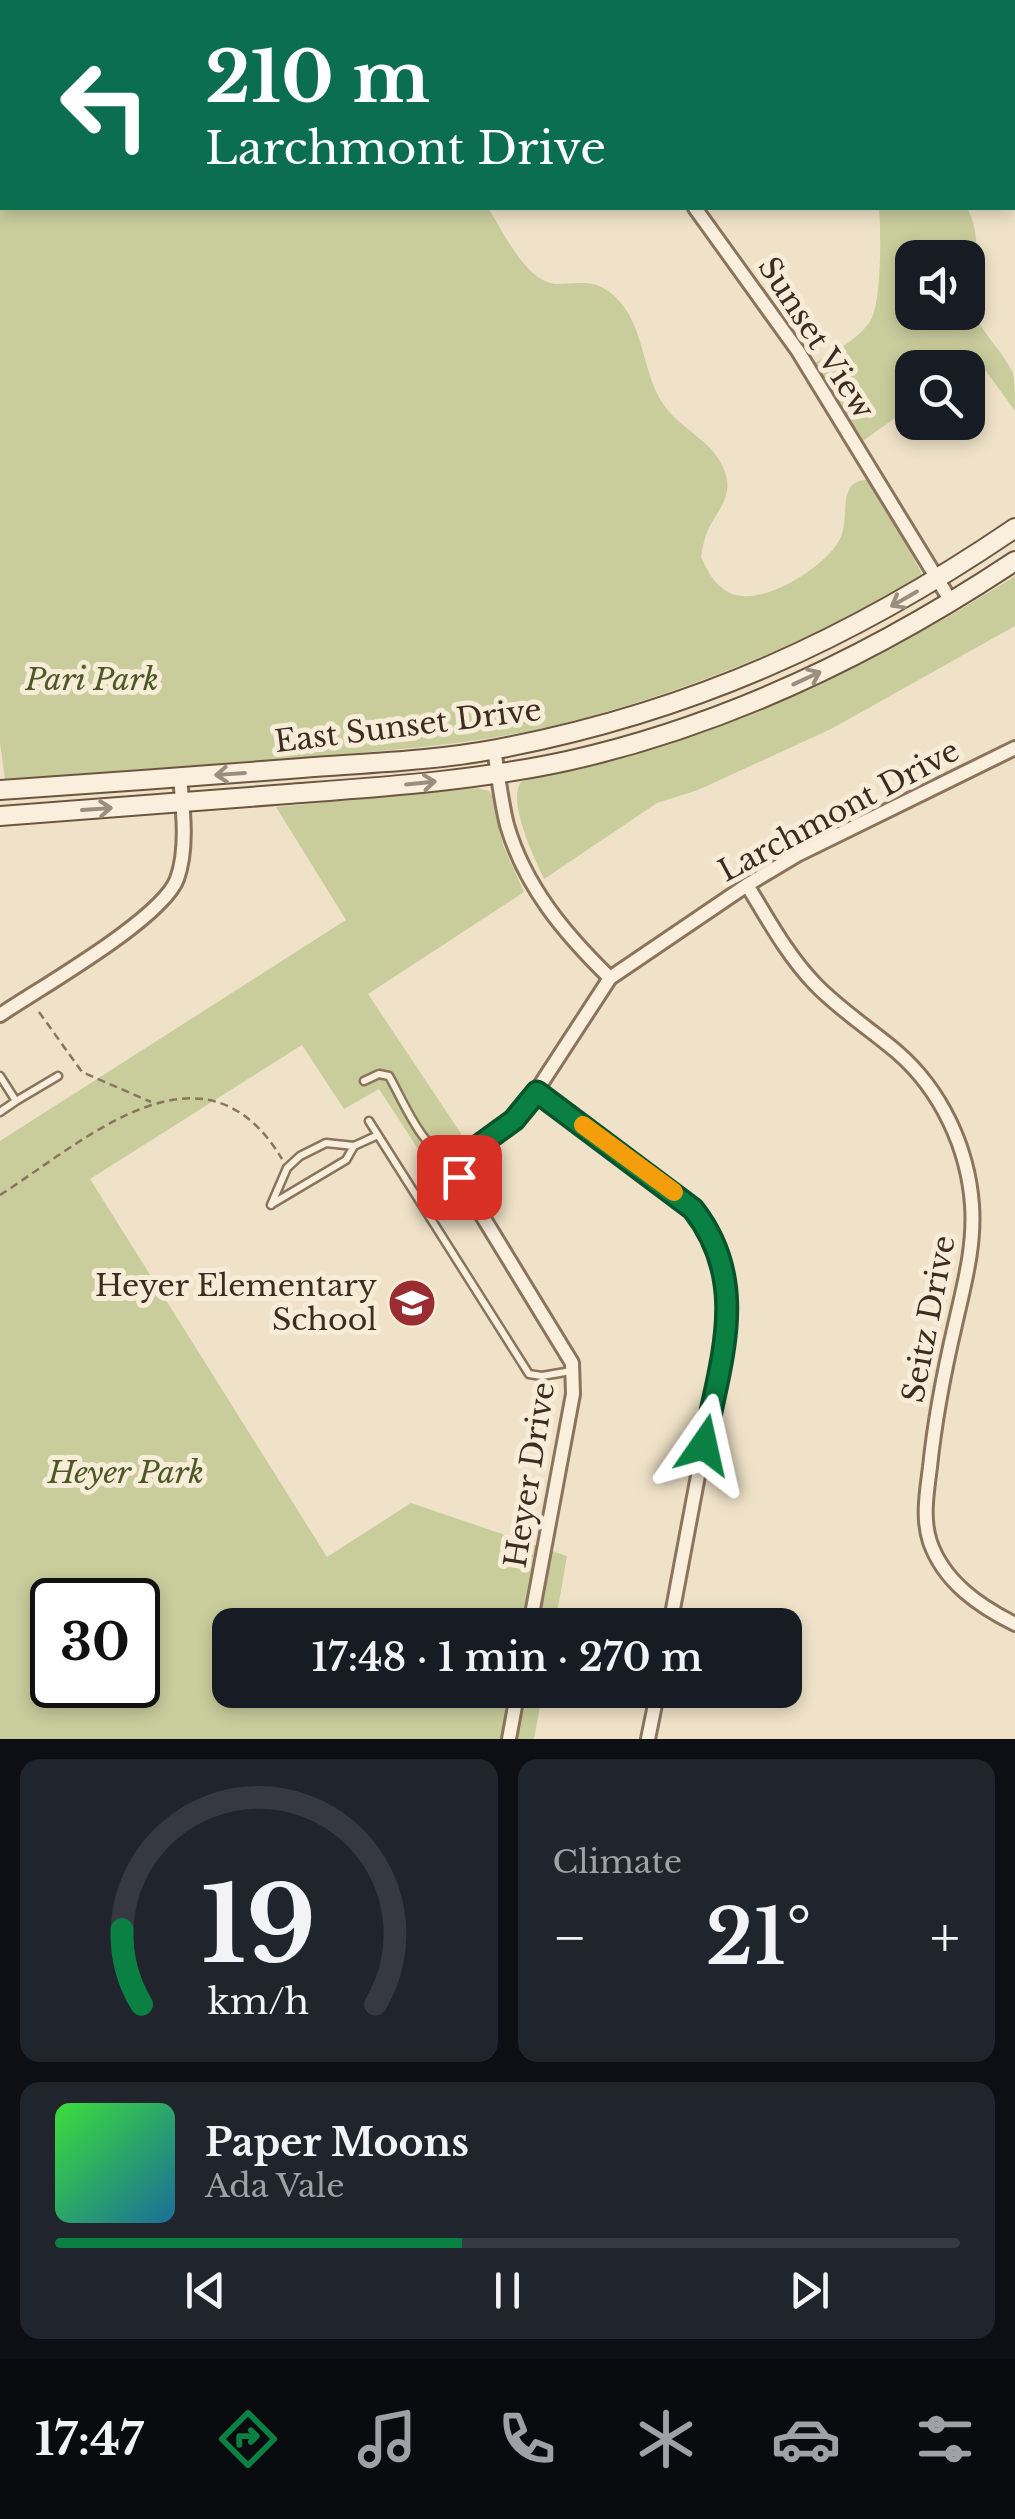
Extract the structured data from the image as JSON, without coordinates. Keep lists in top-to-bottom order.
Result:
{
  "streets": {
    "main road": ["East Sunset Drive"],
    "street": [
      "Sunset View",
      "Larchmont Drive",
      "Seitz Drive",
      "Heyer Drive"
    ]
  },
  "crossings": [
    ["Sunset View", "East Sunset Drive"],
    ["Larchmont Drive", "Seitz Drive"],
    ["Larchmont Drive", "Heyer Drive"]
  ],
  "parks": ["Pari Park", "Heyer Park"],
  "places": {
    "school or university": ["Heyer Elementary School"]
  },
  "page": {
    "turn": ["210 m", "Larchmont Drive"],
    "limit": "30",
    "trip": "17:48 · 1 min · 270 m",
    "tile": "Climate",
    "heat": ["−", "21°", "+"],
    "song": ["Paper Moons", "Ada Vale"],
    "tabs": "17:47",
    "gauge": ["19", "km/h"]
  }
}
